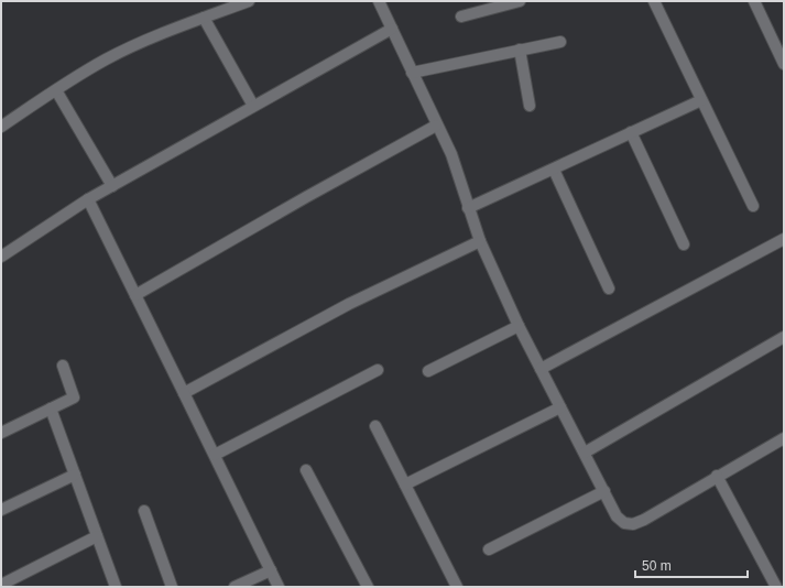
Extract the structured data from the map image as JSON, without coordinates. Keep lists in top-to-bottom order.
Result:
{
  "scale_bar": "50 m"
}
